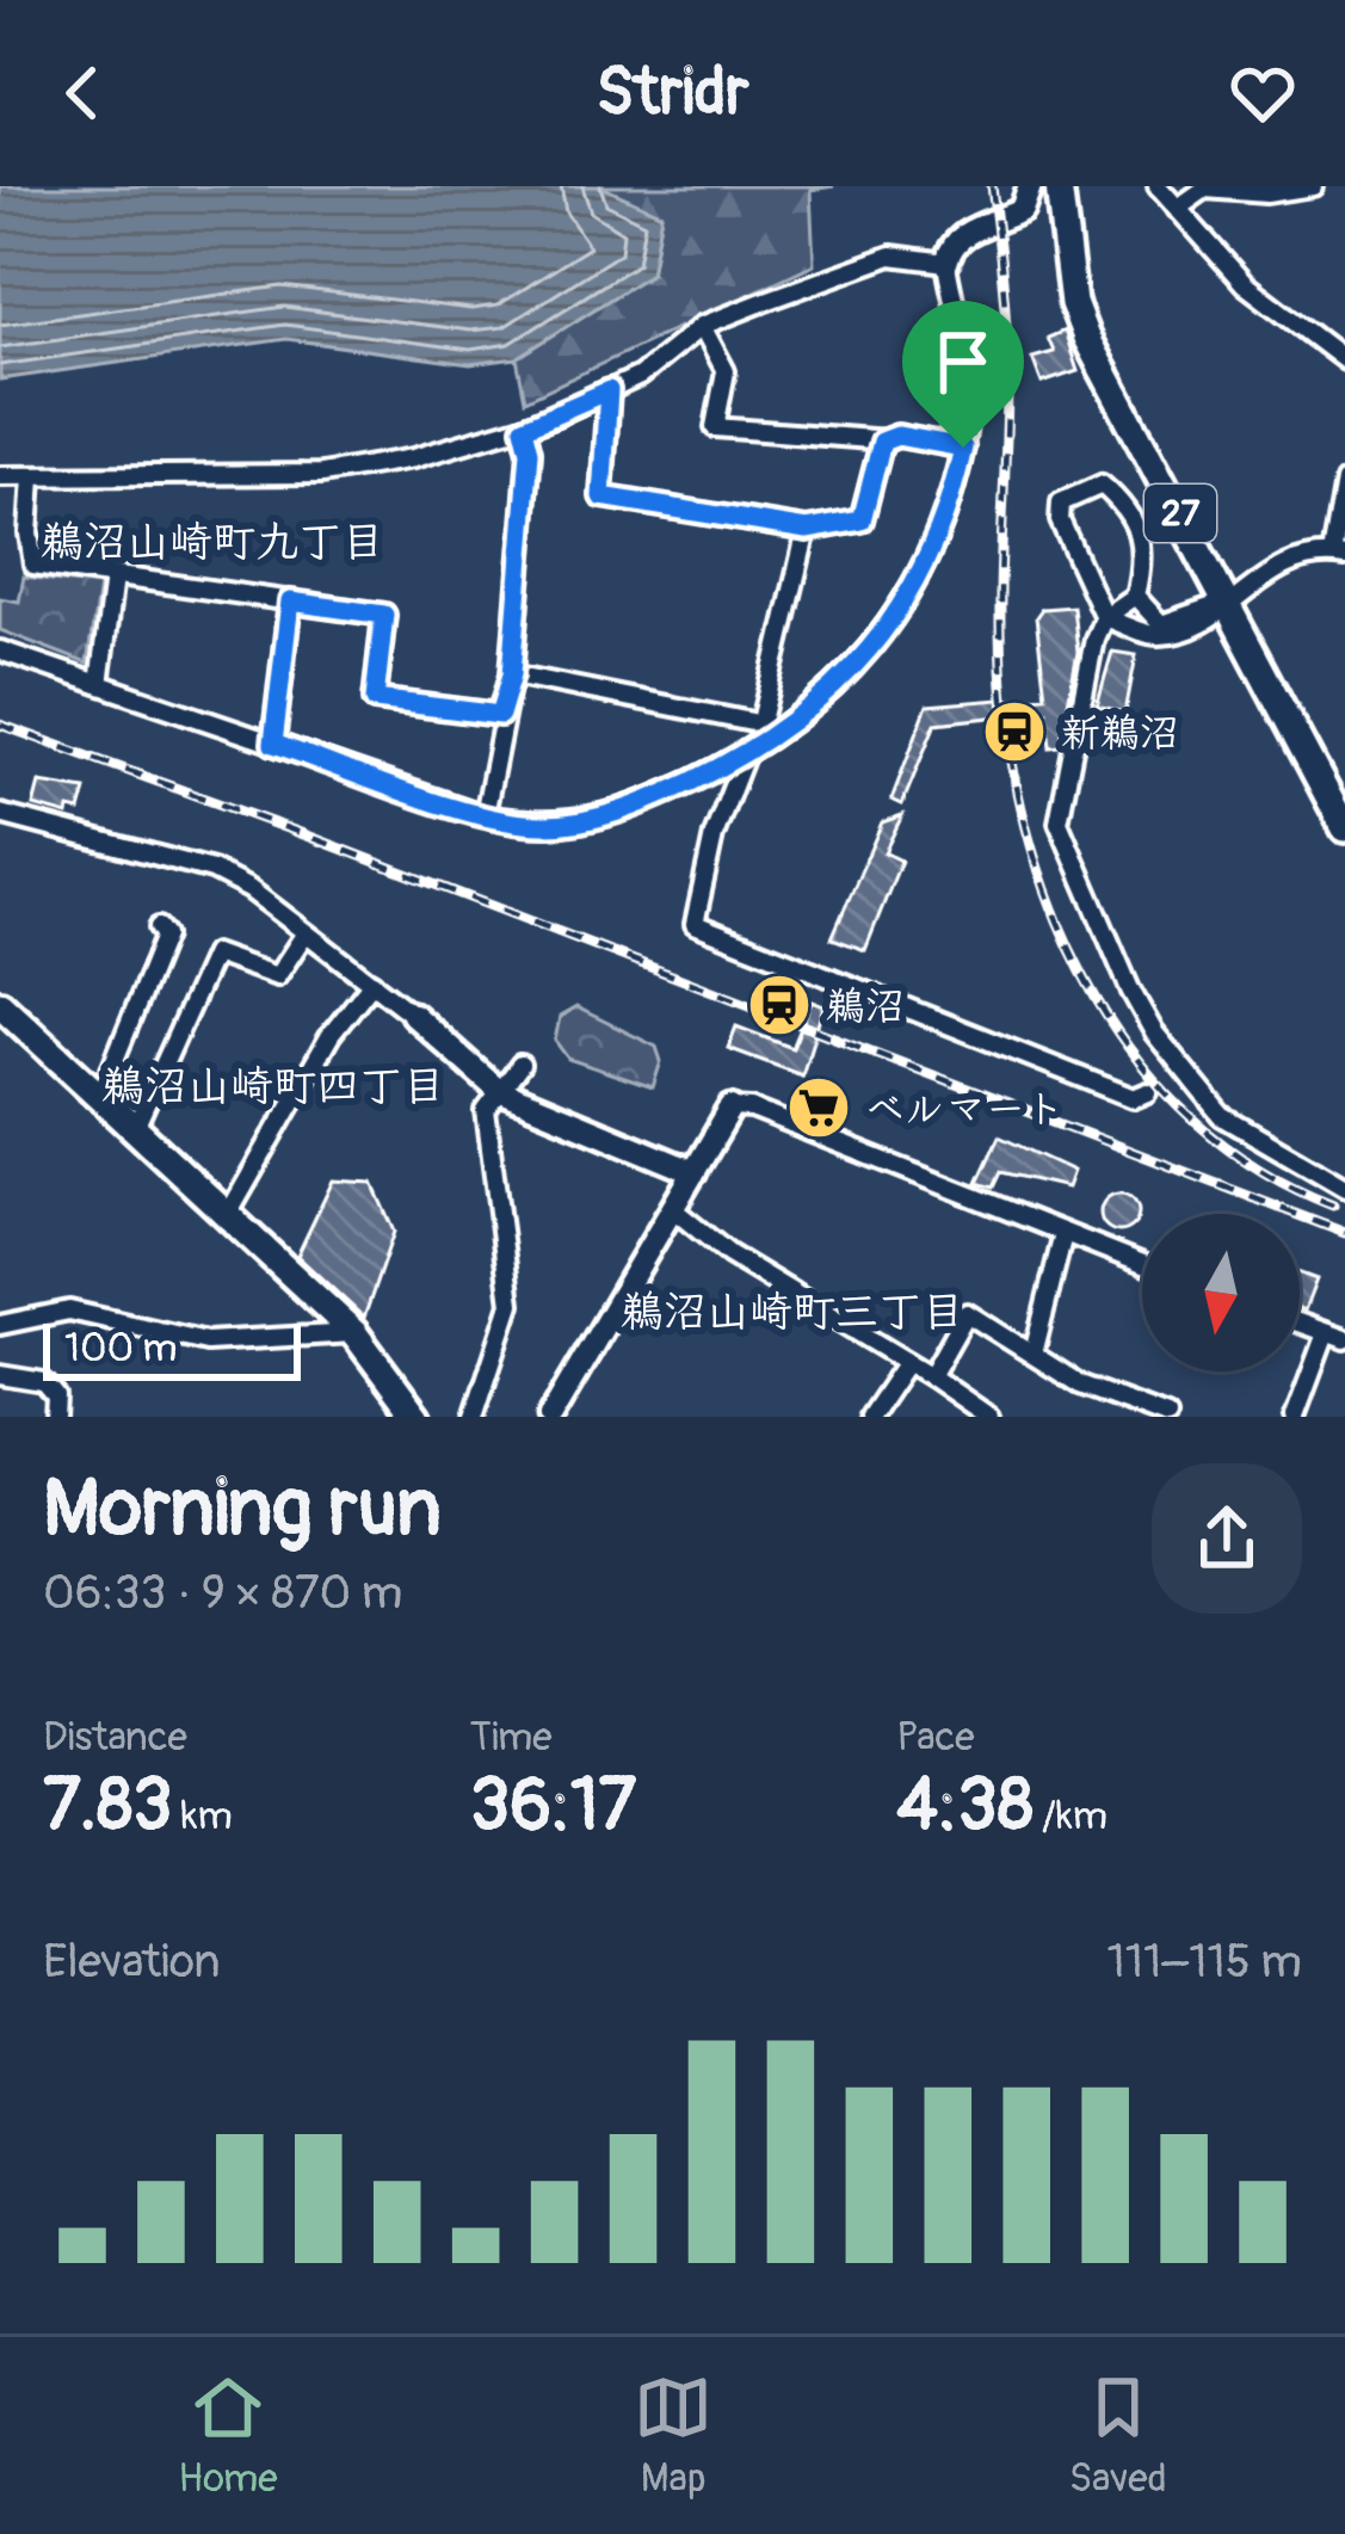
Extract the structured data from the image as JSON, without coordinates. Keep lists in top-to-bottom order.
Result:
{
  "streets": {
    "main road": ["27"]
  },
  "districts": ["鵜沼山崎町九丁目", "鵜沼山崎町四丁目", "鵜沼山崎町三丁目"],
  "places": {
    "station": ["新鵜沼", "鵜沼"],
    "supermarket": ["ベルマート"]
  },
  "scale_bar": "100 m",
  "north": "bottom",
  "page": {
    "header": "Stridr",
    "scale": "100 m",
    "heading": ["Morning run", "06:33 · 9 × 870 m"],
    "stats": [
      ["Distance", "7.83 km"],
      ["Time", "36:17"],
      ["Pace", "4:38 /km"]
    ],
    "chart": ["Elevation", "111–115 m"],
    "tabs": ["Home", "Map", "Saved"]
  }
}
